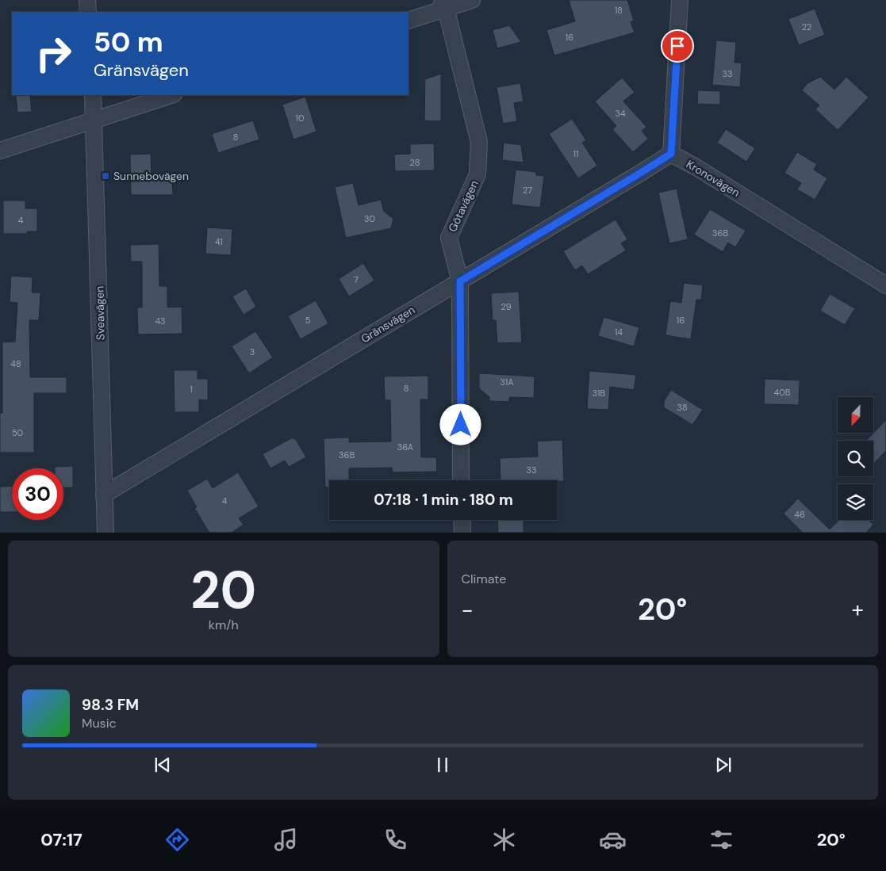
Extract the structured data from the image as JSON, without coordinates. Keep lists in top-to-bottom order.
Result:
{
  "streets": {
    "street": [
      "Kronovägen",
      "Götavägen",
      "Sveavägen",
      "Gränsvägen"
    ]
  },
  "crossings": [
    ["Kronovägen", "Gränsvägen"],
    ["Götavägen", "Gränsvägen"],
    ["Sveavägen", "Gränsvägen"]
  ],
  "places": {
    "transit": ["Sunnebovägen"]
  },
  "house_numbers": [
    "18",
    "22",
    "16",
    "33",
    "34",
    "10",
    "8",
    "11",
    "28",
    "27",
    "30",
    "4",
    "36B",
    "41",
    "7",
    "29",
    "5",
    "16",
    "43",
    "14",
    "3",
    "48",
    "31A",
    "8",
    "1",
    "40B",
    "31B",
    "38",
    "50",
    "36A",
    "36B",
    "33",
    "4",
    "46"
  ],
  "north": "bottom",
  "page": {
    "turn": ["50 m", "Gränsvägen"],
    "limit": "30",
    "trip": "07:18 · 1 min · 180 m",
    "tile": [
      ["20", "km/h"],
      "Climate"
    ],
    "heat": ["−", "20°", "+"],
    "song": ["98.3 FM", "Music"],
    "tabs": ["07:17", "20°"]
  }
}
